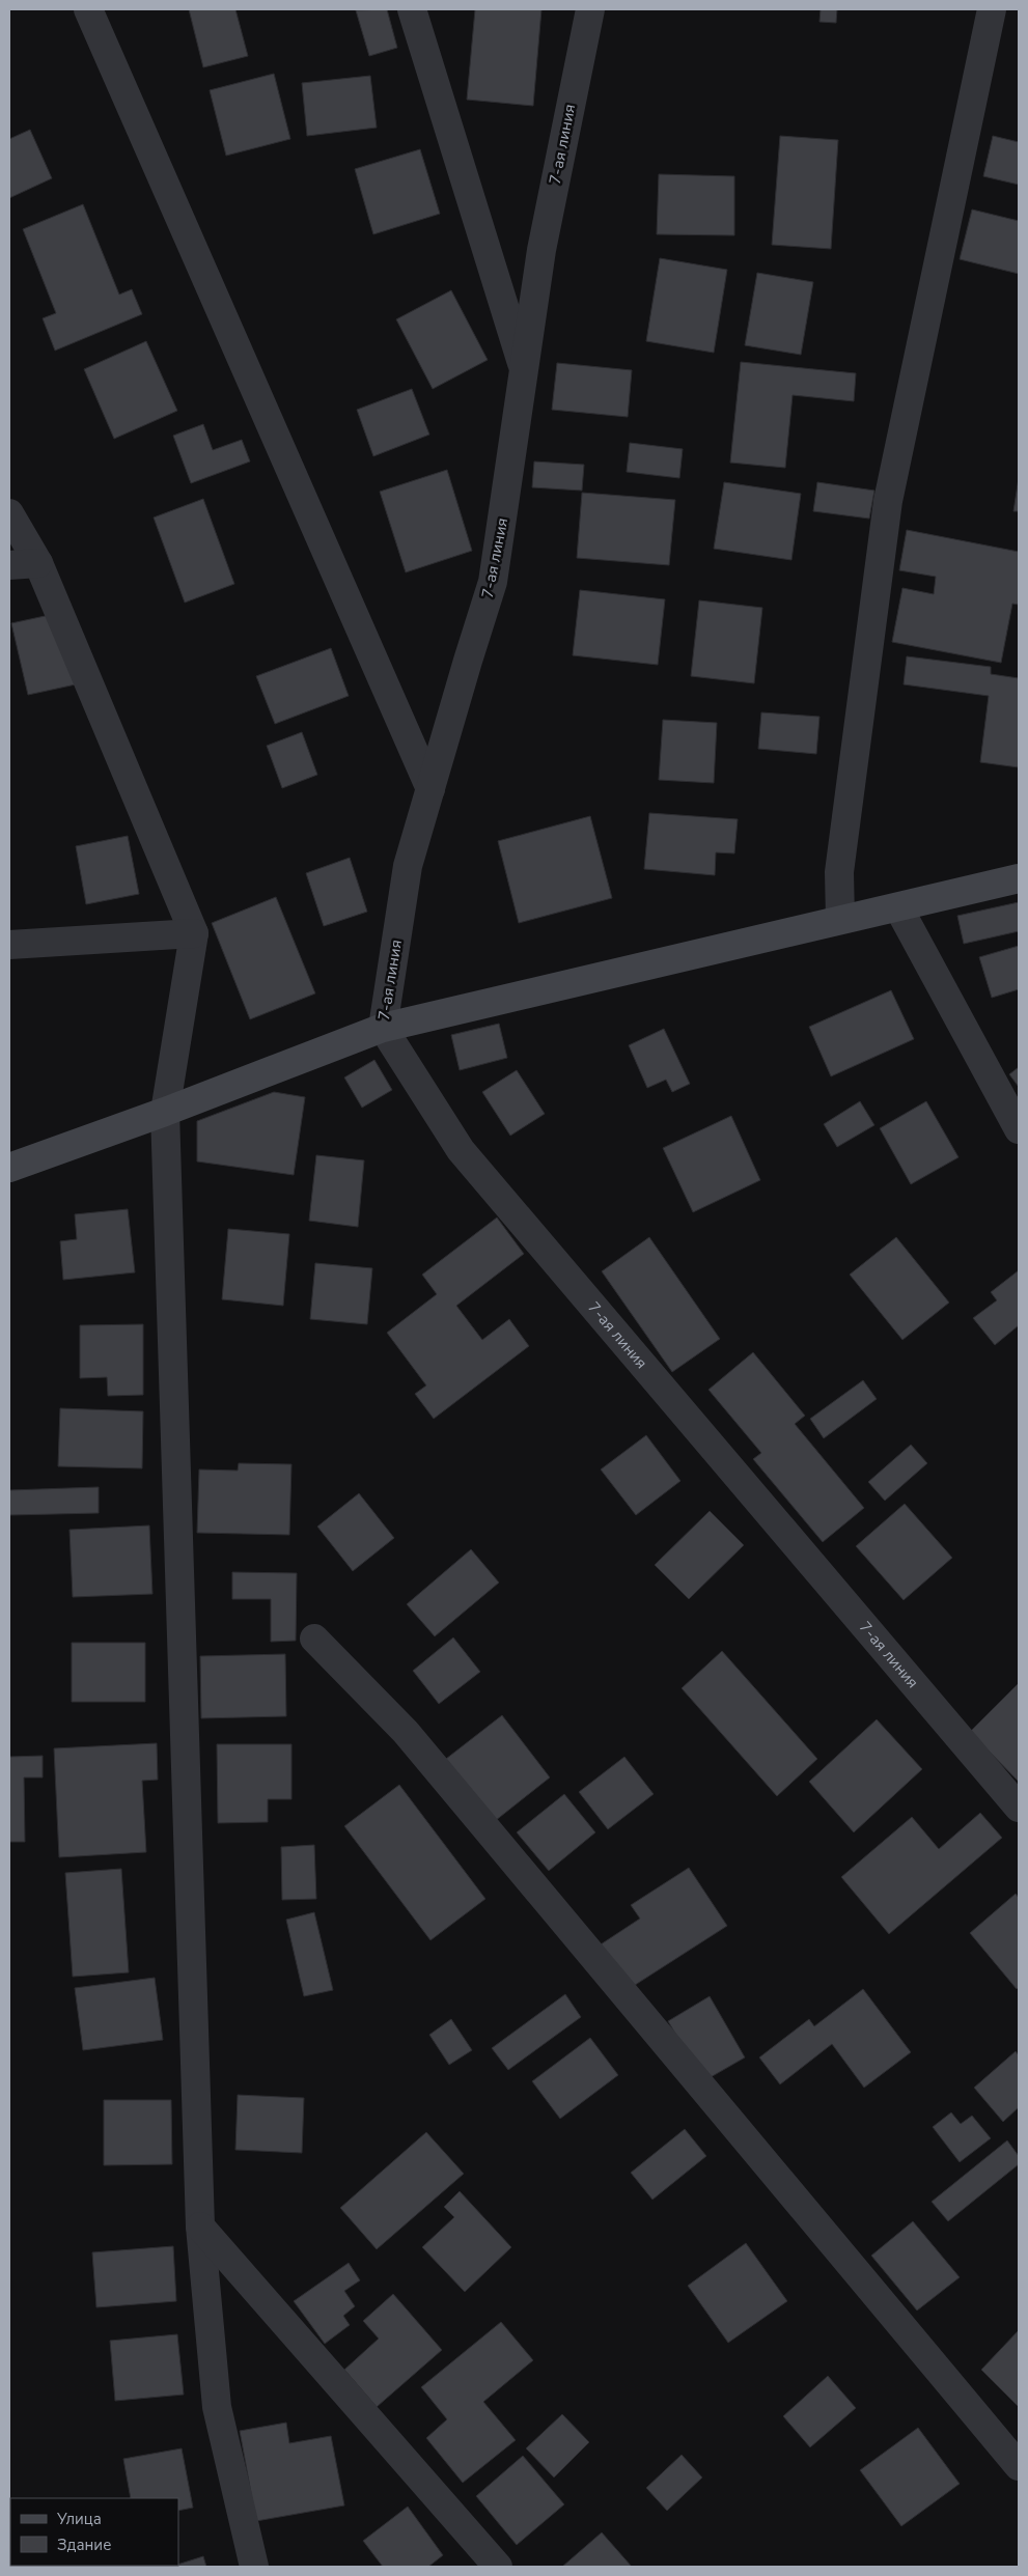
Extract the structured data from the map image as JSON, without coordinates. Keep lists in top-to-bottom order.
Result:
{
  "streets": {
    "street": ["7-ая линия"]
  },
  "legend": ["Улица", "Здание"]
}
